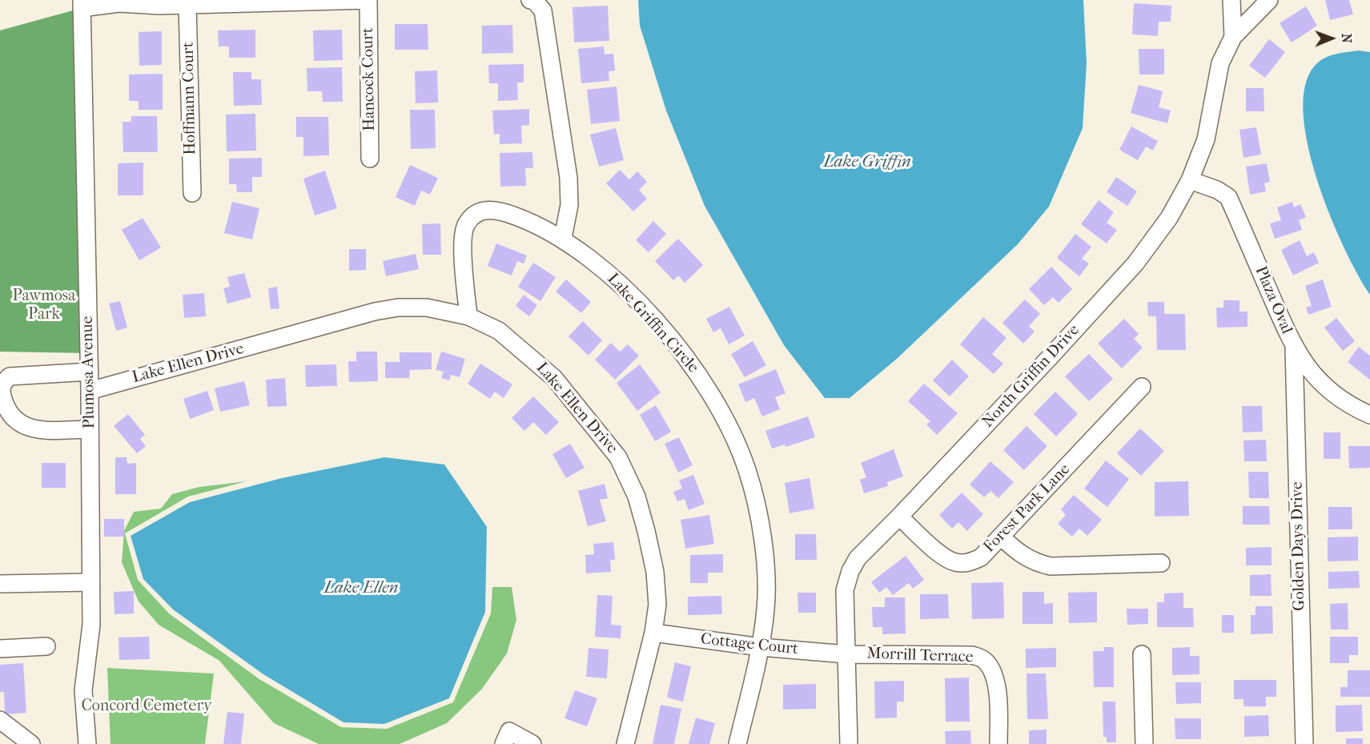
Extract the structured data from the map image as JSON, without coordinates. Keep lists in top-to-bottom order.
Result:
{
  "streets": {
    "street": [
      "Hancock Court",
      "Hoffmann Court",
      "Plaza Oval",
      "Lake Griffin Circle",
      "Lake Ellen Drive",
      "Plumosa Avenue",
      "North Griffin Drive",
      "Forest Park Lane",
      "Golden Days Drive",
      "Cottage Court",
      "Morrill Terrace"
    ]
  },
  "crossings": [
    ["Plaza Oval", "North Griffin Drive"],
    ["Plaza Oval", "Golden Days Drive"],
    ["Lake Griffin Circle", "Lake Ellen Drive"],
    ["Lake Griffin Circle", "Cottage Court"],
    ["Lake Ellen Drive", "Plumosa Avenue"],
    ["Lake Ellen Drive", "Cottage Court"],
    ["North Griffin Drive", "Forest Park Lane"],
    ["North Griffin Drive", "Cottage Court"],
    ["North Griffin Drive", "Morrill Terrace"],
    ["Cottage Court", "Morrill Terrace"]
  ],
  "water": ["Lake Griffin", "Lake Ellen"],
  "parks": ["Pawmosa Park", "Concord Cemetery"],
  "north": "right"
}
